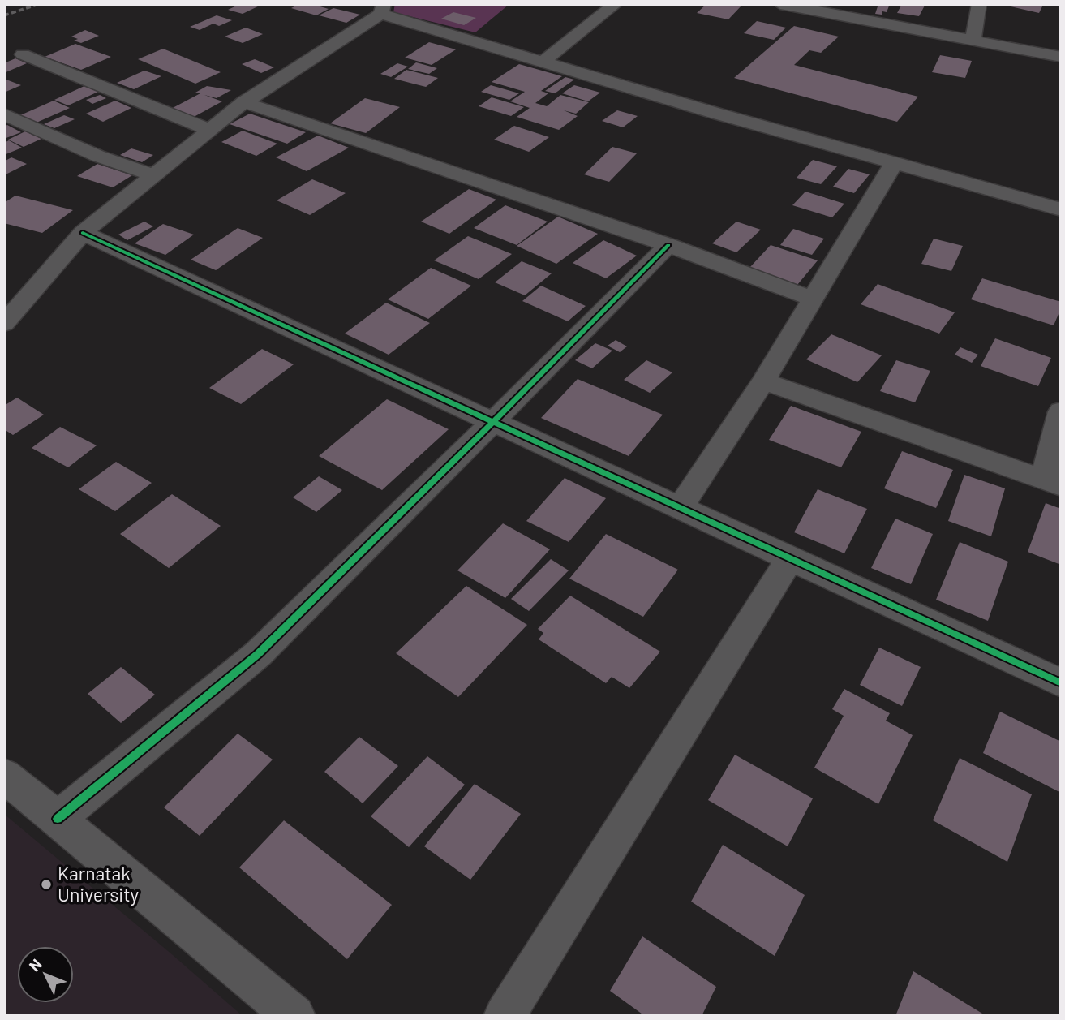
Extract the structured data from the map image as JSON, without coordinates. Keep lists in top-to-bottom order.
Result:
{
  "places": ["Karnatak University"],
  "north": "top left"
}
